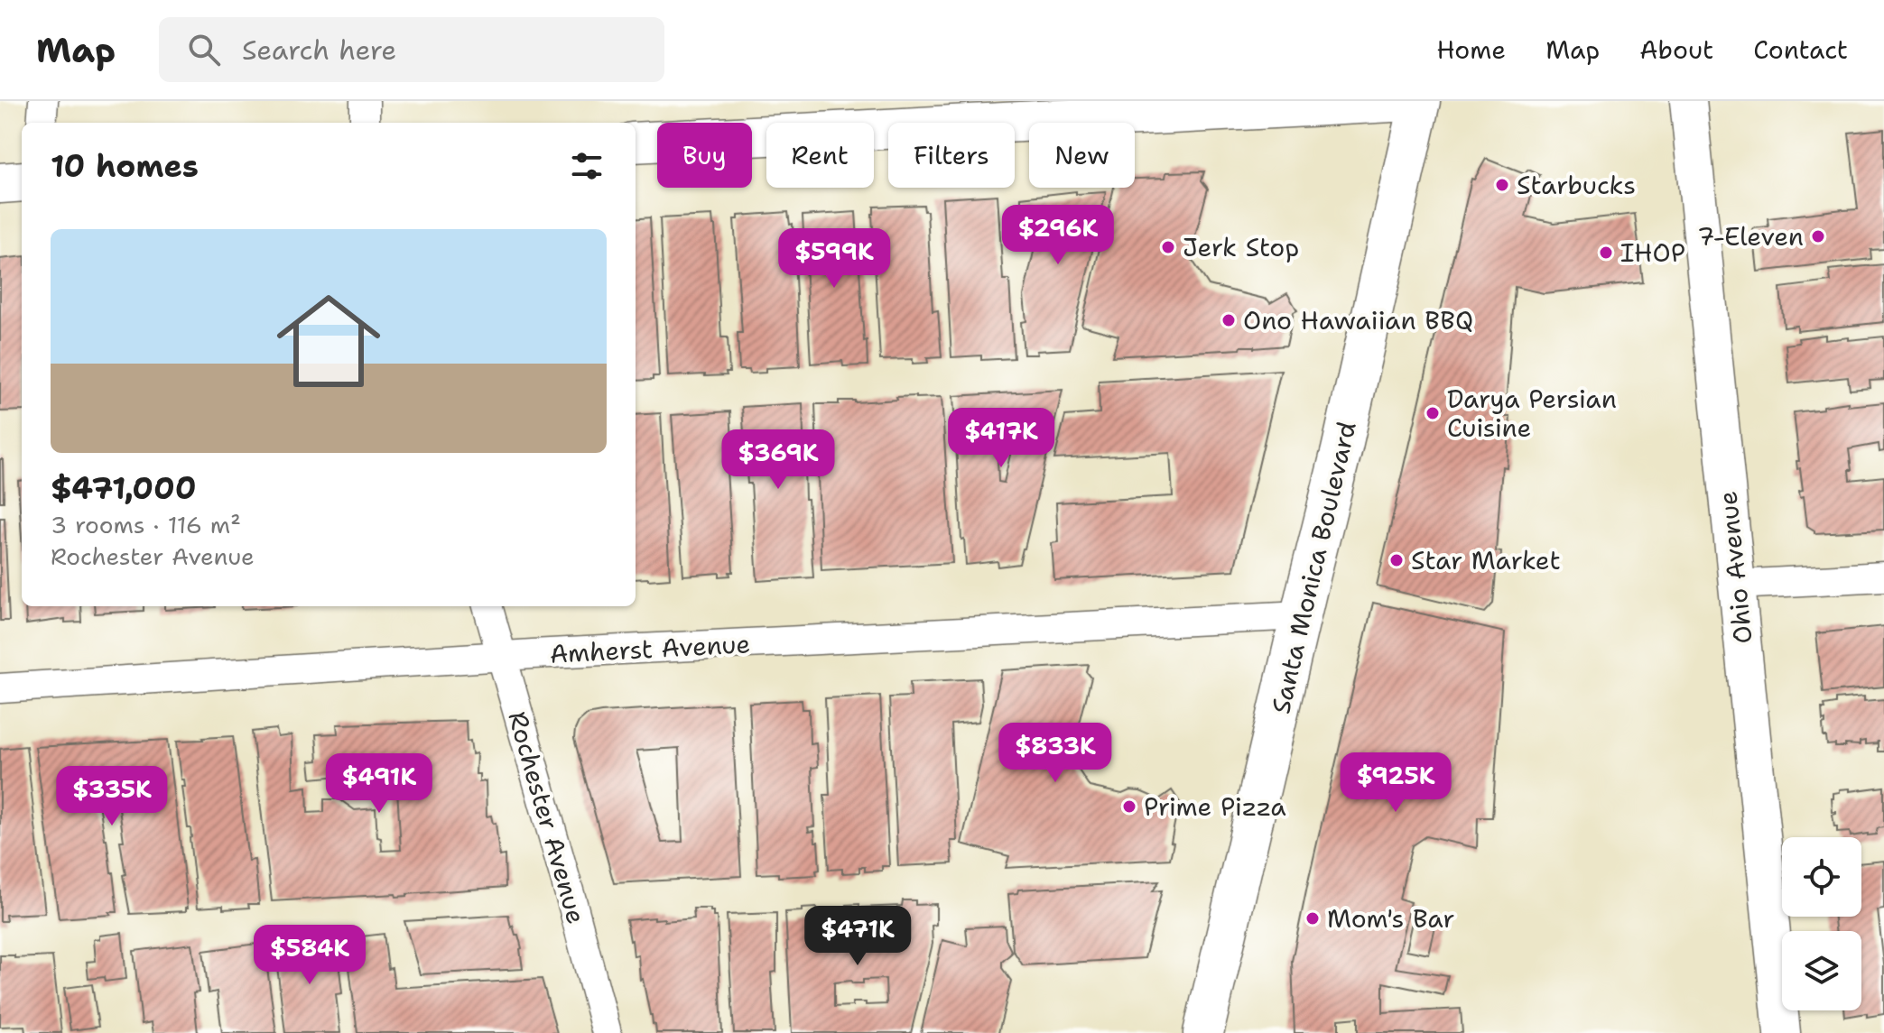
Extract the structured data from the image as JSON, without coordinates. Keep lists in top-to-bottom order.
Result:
{
  "streets": {
    "main road": ["Santa Monica Boulevard"],
    "street": ["Ohio Avenue", "Amherst Avenue", "Rochester Avenue"]
  },
  "crossings": [
    ["Santa Monica Boulevard", "Amherst Avenue"],
    ["Amherst Avenue", "Rochester Avenue"]
  ],
  "places": [
    "Starbucks",
    "7-Eleven",
    "Jerk Stop",
    "IHOP",
    "Ono Hawaiian BBQ",
    "Darya Persian Cuisine",
    "Star Market",
    "Prime Pizza",
    "Mom's Bar"
  ],
  "page": {
    "header": "Map",
    "search": "Search here",
    "nav": [
      "Home",
      "Map",
      "About",
      "Contact"
    ],
    "chip": [
      "Buy",
      "Rent",
      "Filters",
      "New"
    ],
    "heading": "10 homes",
    "price": [
      "$296K",
      "$599K",
      "$417K",
      "$369K",
      "$833K",
      "$925K",
      "$491K",
      "$335K",
      "$471K",
      "$584K"
    ],
    "list": [
      {
        "name": "$471,000",
        "note": "3 rooms · 116 m² · Rochester Avenue"
      }
    ]
  }
}
